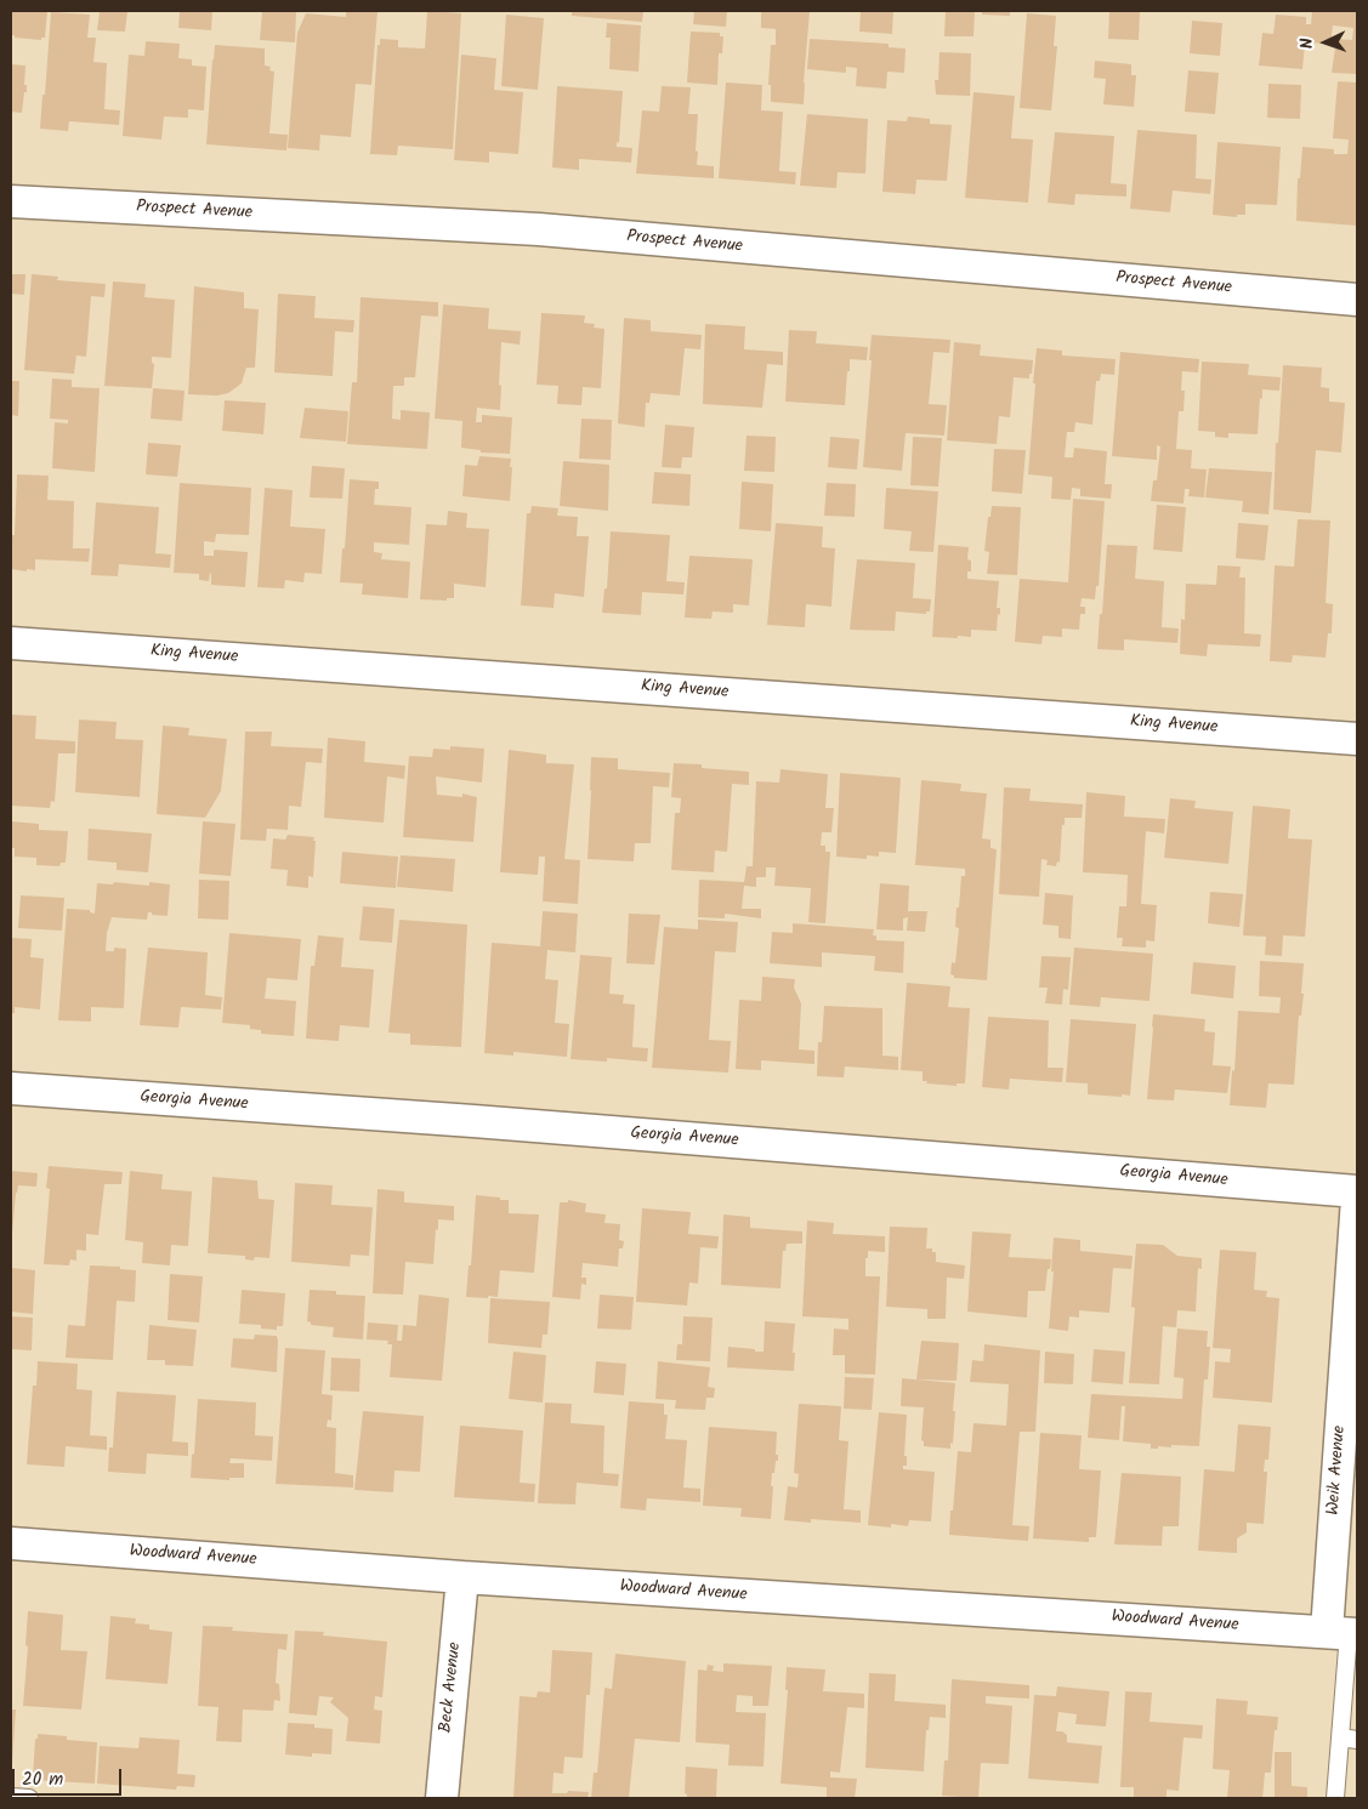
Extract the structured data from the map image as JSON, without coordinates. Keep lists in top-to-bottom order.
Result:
{
  "streets": {
    "street": [
      "Prospect Avenue",
      "King Avenue",
      "Georgia Avenue",
      "Weik Avenue",
      "Woodward Avenue",
      "Beck Avenue"
    ]
  },
  "crossings": [
    ["Weik Avenue", "Woodward Avenue"],
    ["Woodward Avenue", "Beck Avenue"]
  ],
  "scale_bar": "20 m",
  "north": "left"
}
